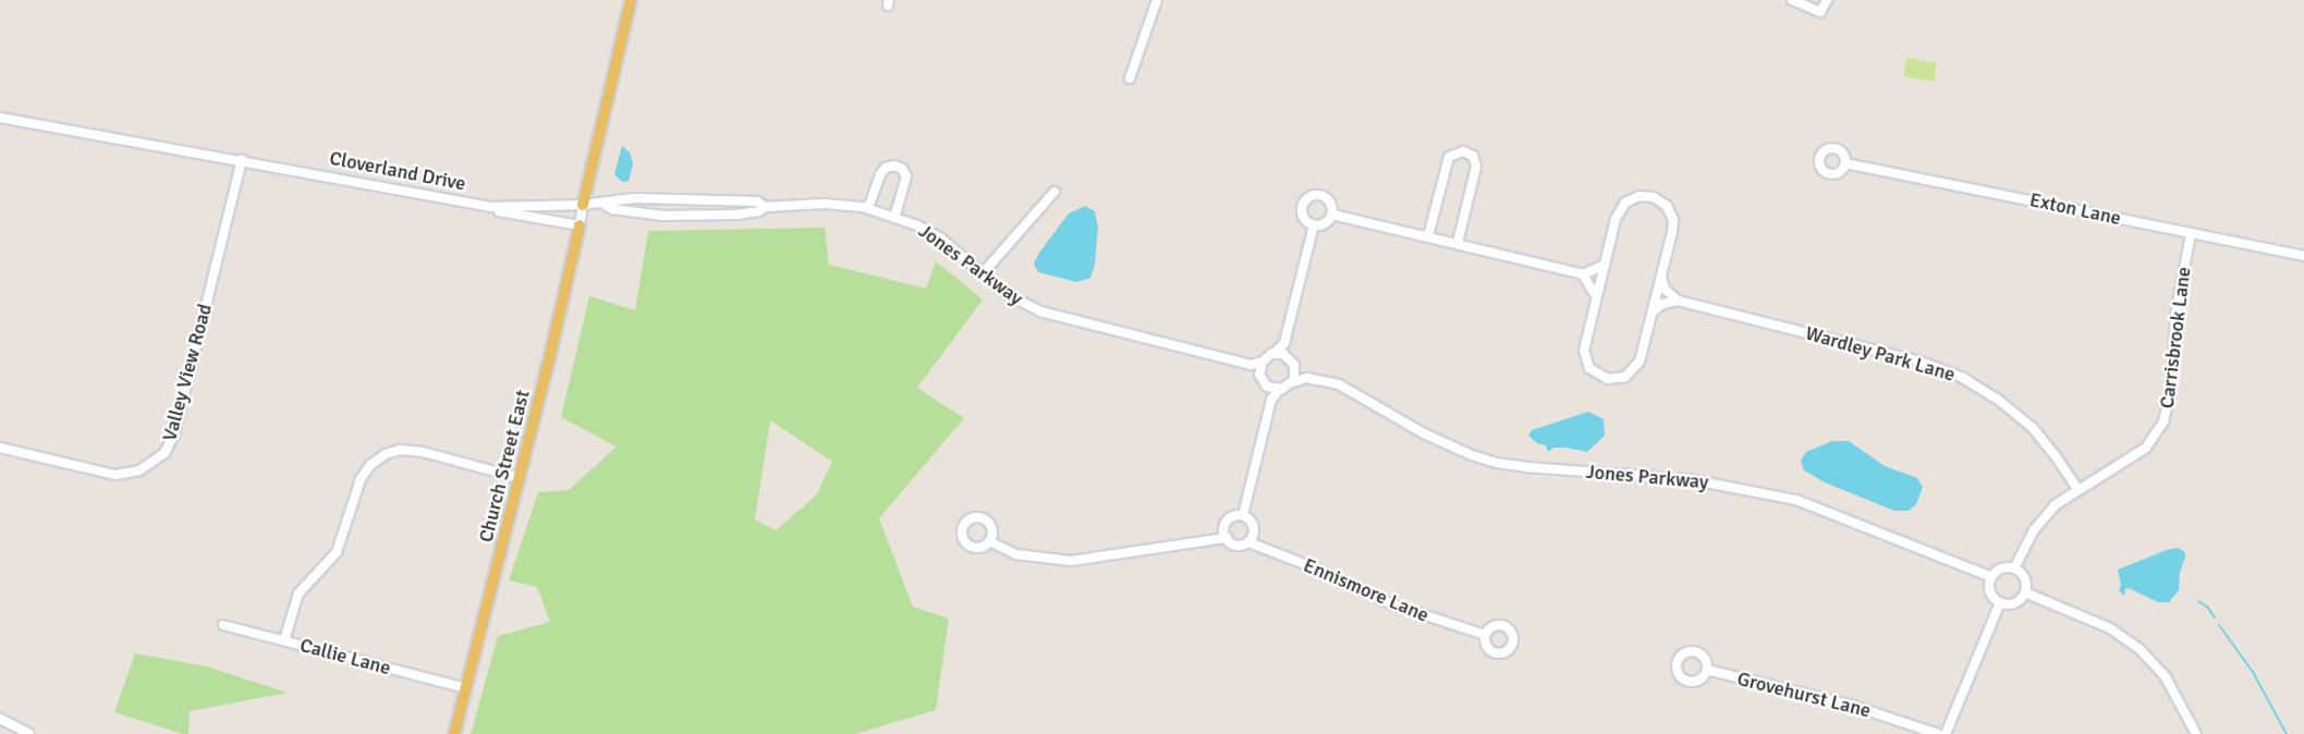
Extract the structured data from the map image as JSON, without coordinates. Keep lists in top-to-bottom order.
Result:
{
  "streets": {
    "main road": ["Church Street East"],
    "street": [
      "Cloverland Drive",
      "Exton Lane",
      "Jones Parkway",
      "Carrisbrook Lane",
      "Wardley Park Lane",
      "Valley View Road",
      "Ennismore Lane",
      "Callie Lane",
      "Grovehurst Lane"
    ]
  },
  "crossings": [
    ["Cloverland Drive", "Jones Parkway"],
    ["Cloverland Drive", "Valley View Road"],
    ["Cloverland Drive", "Church Street East"],
    ["Exton Lane", "Carrisbrook Lane"],
    ["Jones Parkway", "Carrisbrook Lane"],
    ["Jones Parkway", "Church Street East"],
    ["Carrisbrook Lane", "Wardley Park Lane"],
    ["Church Street East", "Callie Lane"]
  ]
}
